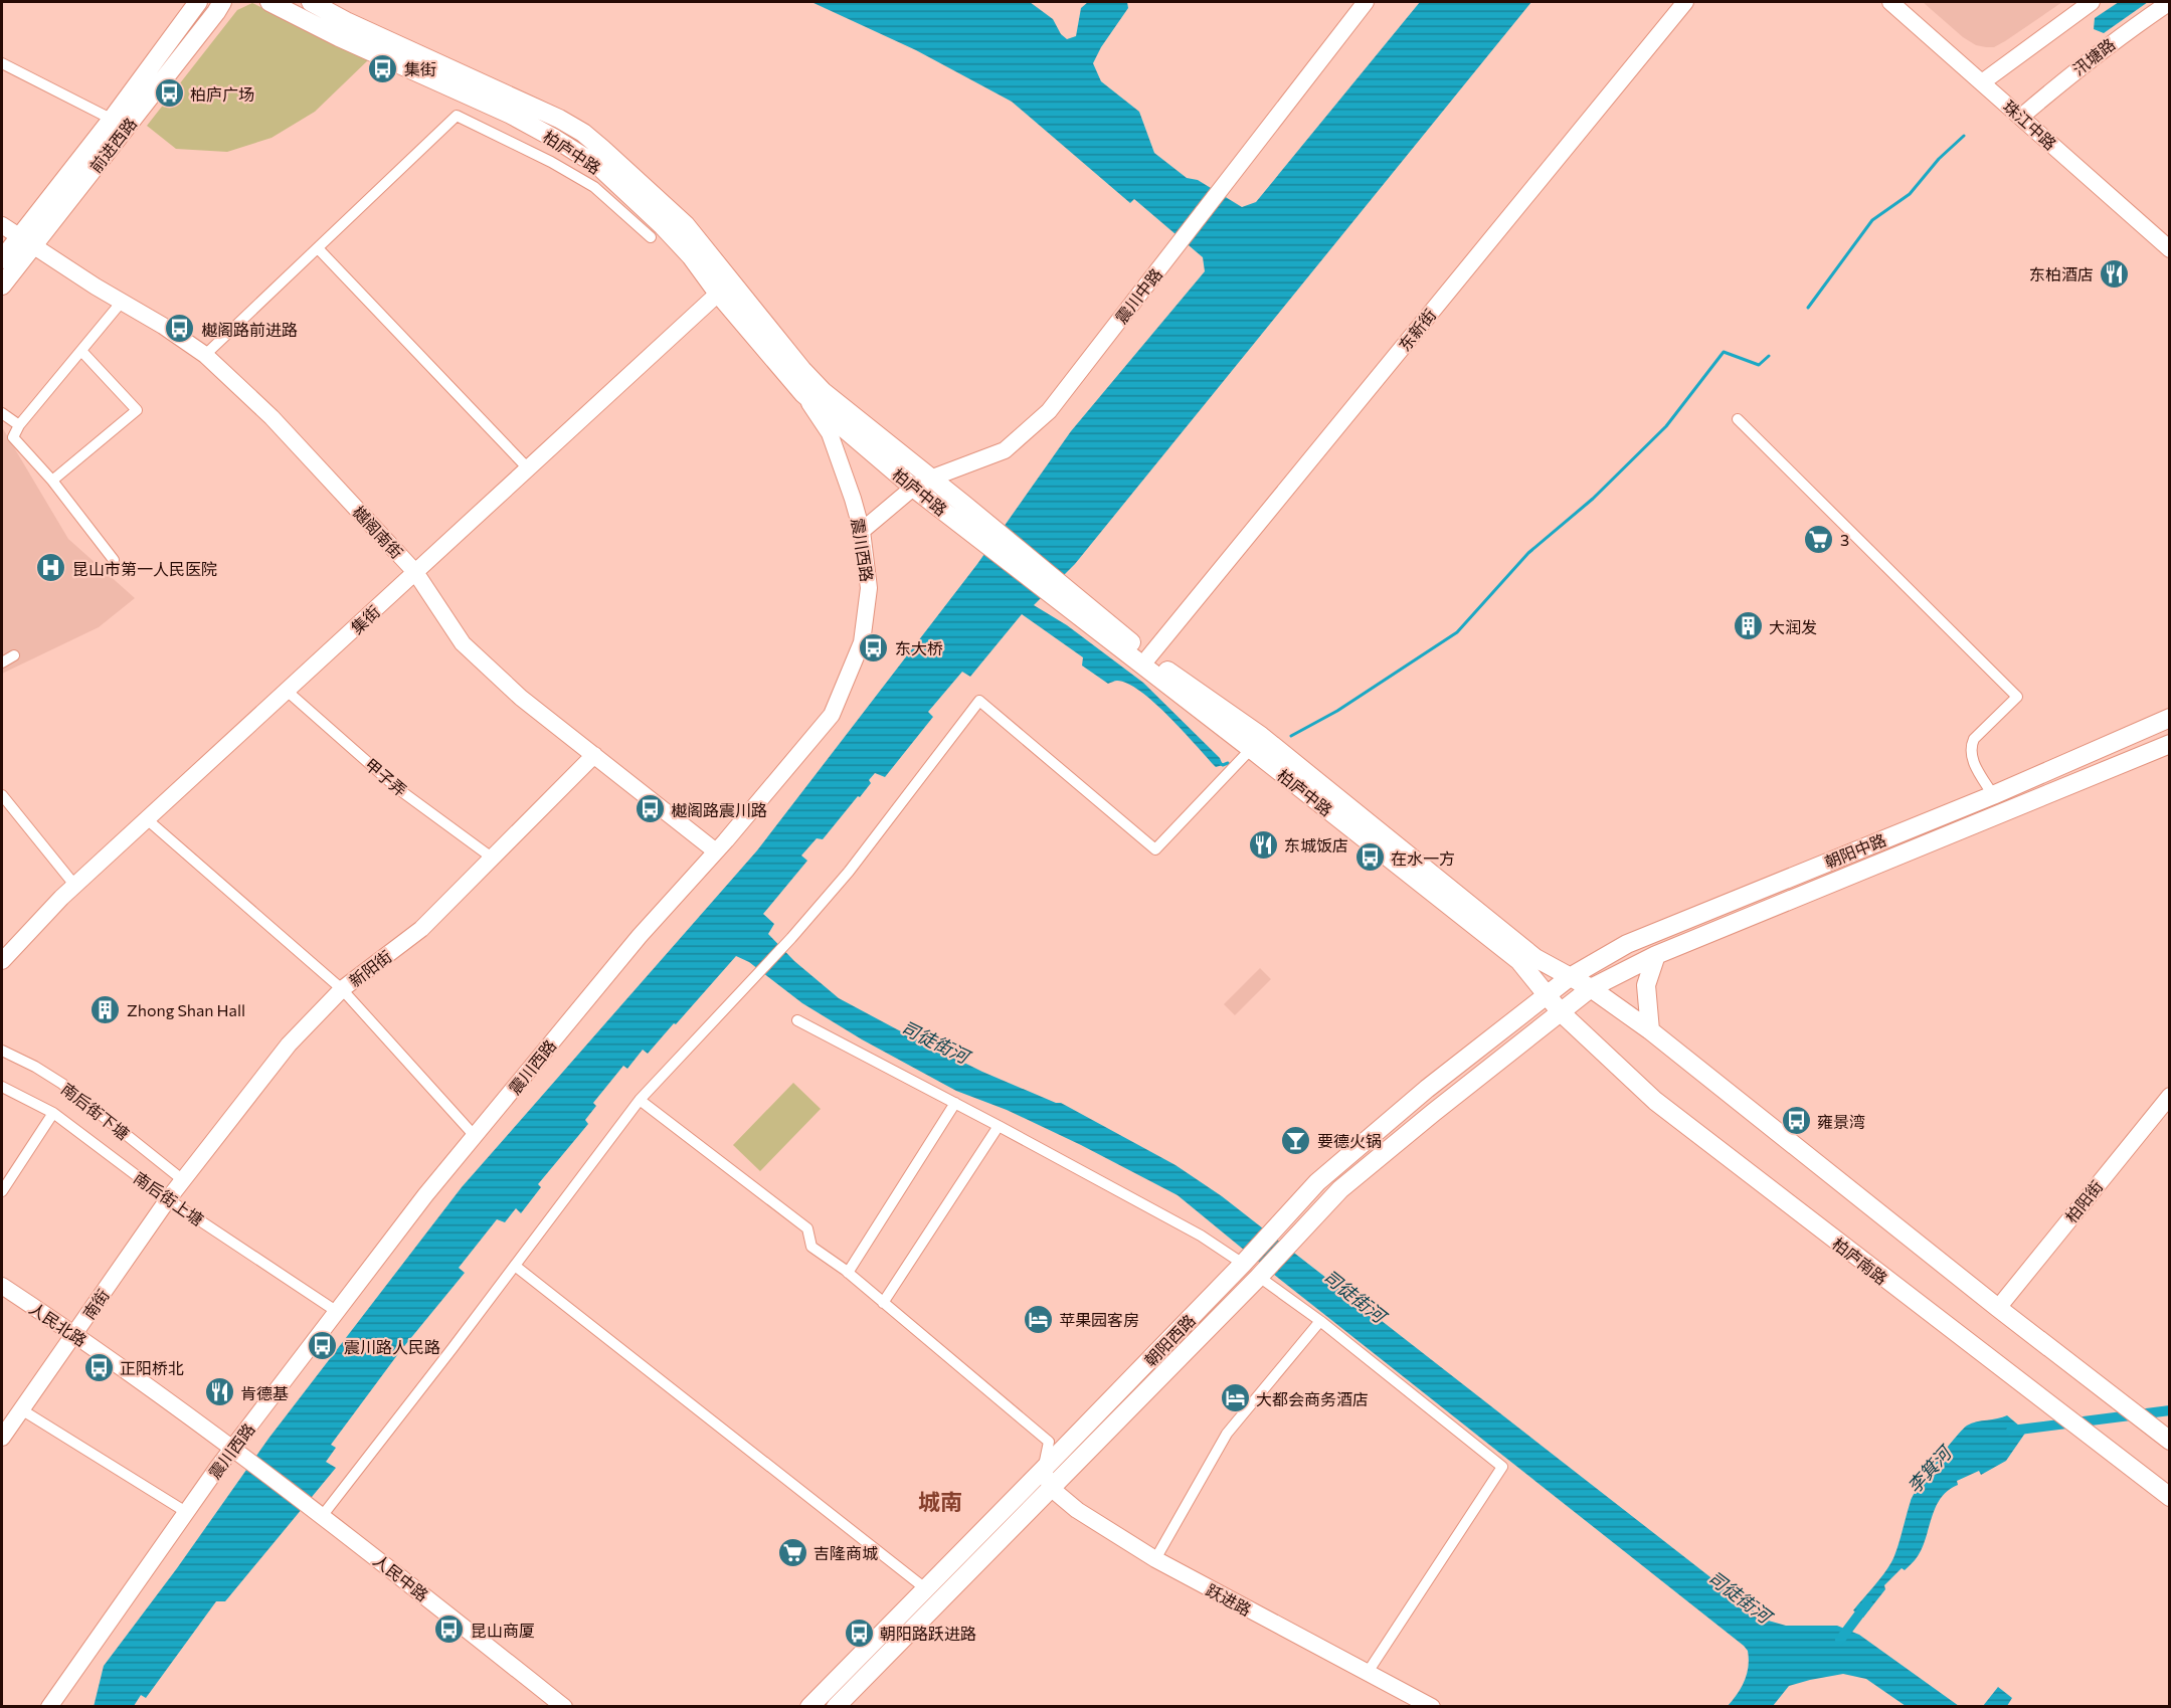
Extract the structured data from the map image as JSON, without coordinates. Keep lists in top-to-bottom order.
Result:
{
  "streets": {
    "main road": [
      "前进西路",
      "柏庐中路",
      "朝阳中路",
      "柏庐南路",
      "朝阳西路"
    ],
    "street": [
      "汛塘路",
      "珠江中路",
      "震川中路",
      "东新街",
      "樾阁南街",
      "震川西路",
      "集街",
      "甲子弄",
      "新阳街",
      "南后街下塘",
      "南后街上塘",
      "柏阳街",
      "南街",
      "人民北路",
      "人民中路",
      "跃进路"
    ]
  },
  "crossings": [
    ["汛塘路", "珠江中路"],
    ["前进西路", "樾阁南街"],
    ["柏庐中路", "震川中路"],
    ["柏庐中路", "东新街"],
    ["柏庐中路", "震川西路"],
    ["柏庐中路", "集街"],
    ["柏庐中路", "朝阳中路"],
    ["柏庐中路", "柏庐南路"],
    ["柏庐中路", "朝阳西路"],
    ["震川中路", "震川西路"],
    ["樾阁南街", "震川西路"],
    ["樾阁南街", "集街"],
    ["樾阁南街", "新阳街"],
    ["震川西路", "南后街上塘"],
    ["震川西路", "人民北路"],
    ["集街", "甲子弄"],
    ["甲子弄", "新阳街"],
    ["朝阳中路", "柏庐南路"],
    ["朝阳中路", "朝阳西路"],
    ["新阳街", "南后街下塘"],
    ["新阳街", "南后街上塘"],
    ["新阳街", "南街"],
    ["南后街上塘", "南街"],
    ["柏庐南路", "朝阳西路"],
    ["南街", "人民北路"],
    ["人民北路", "人民中路"],
    ["朝阳西路", "跃进路"]
  ],
  "districts": ["城南"],
  "water": ["司徒街河", "李箕河"],
  "places": {
    "bus stop": [
      "集街",
      "柏庐广场",
      "樾阁路前进路",
      "东大桥",
      "樾阁路震川路",
      "在水一方",
      "雍景湾",
      "震川路人民路",
      "正阳桥北",
      "昆山商厦",
      "朝阳路跃进路"
    ],
    "restaurant": ["东柏酒店", "东城饭店", "肯德基"],
    "supermarket": ["3", "吉隆商城"],
    "hospital": ["昆山市第一人民医院"],
    "building": ["大润发", "Zhong Shan Hall"],
    "bar": ["要德火锅"],
    "hotel": ["苹果园客房", "大都会商务酒店"]
  }
}
